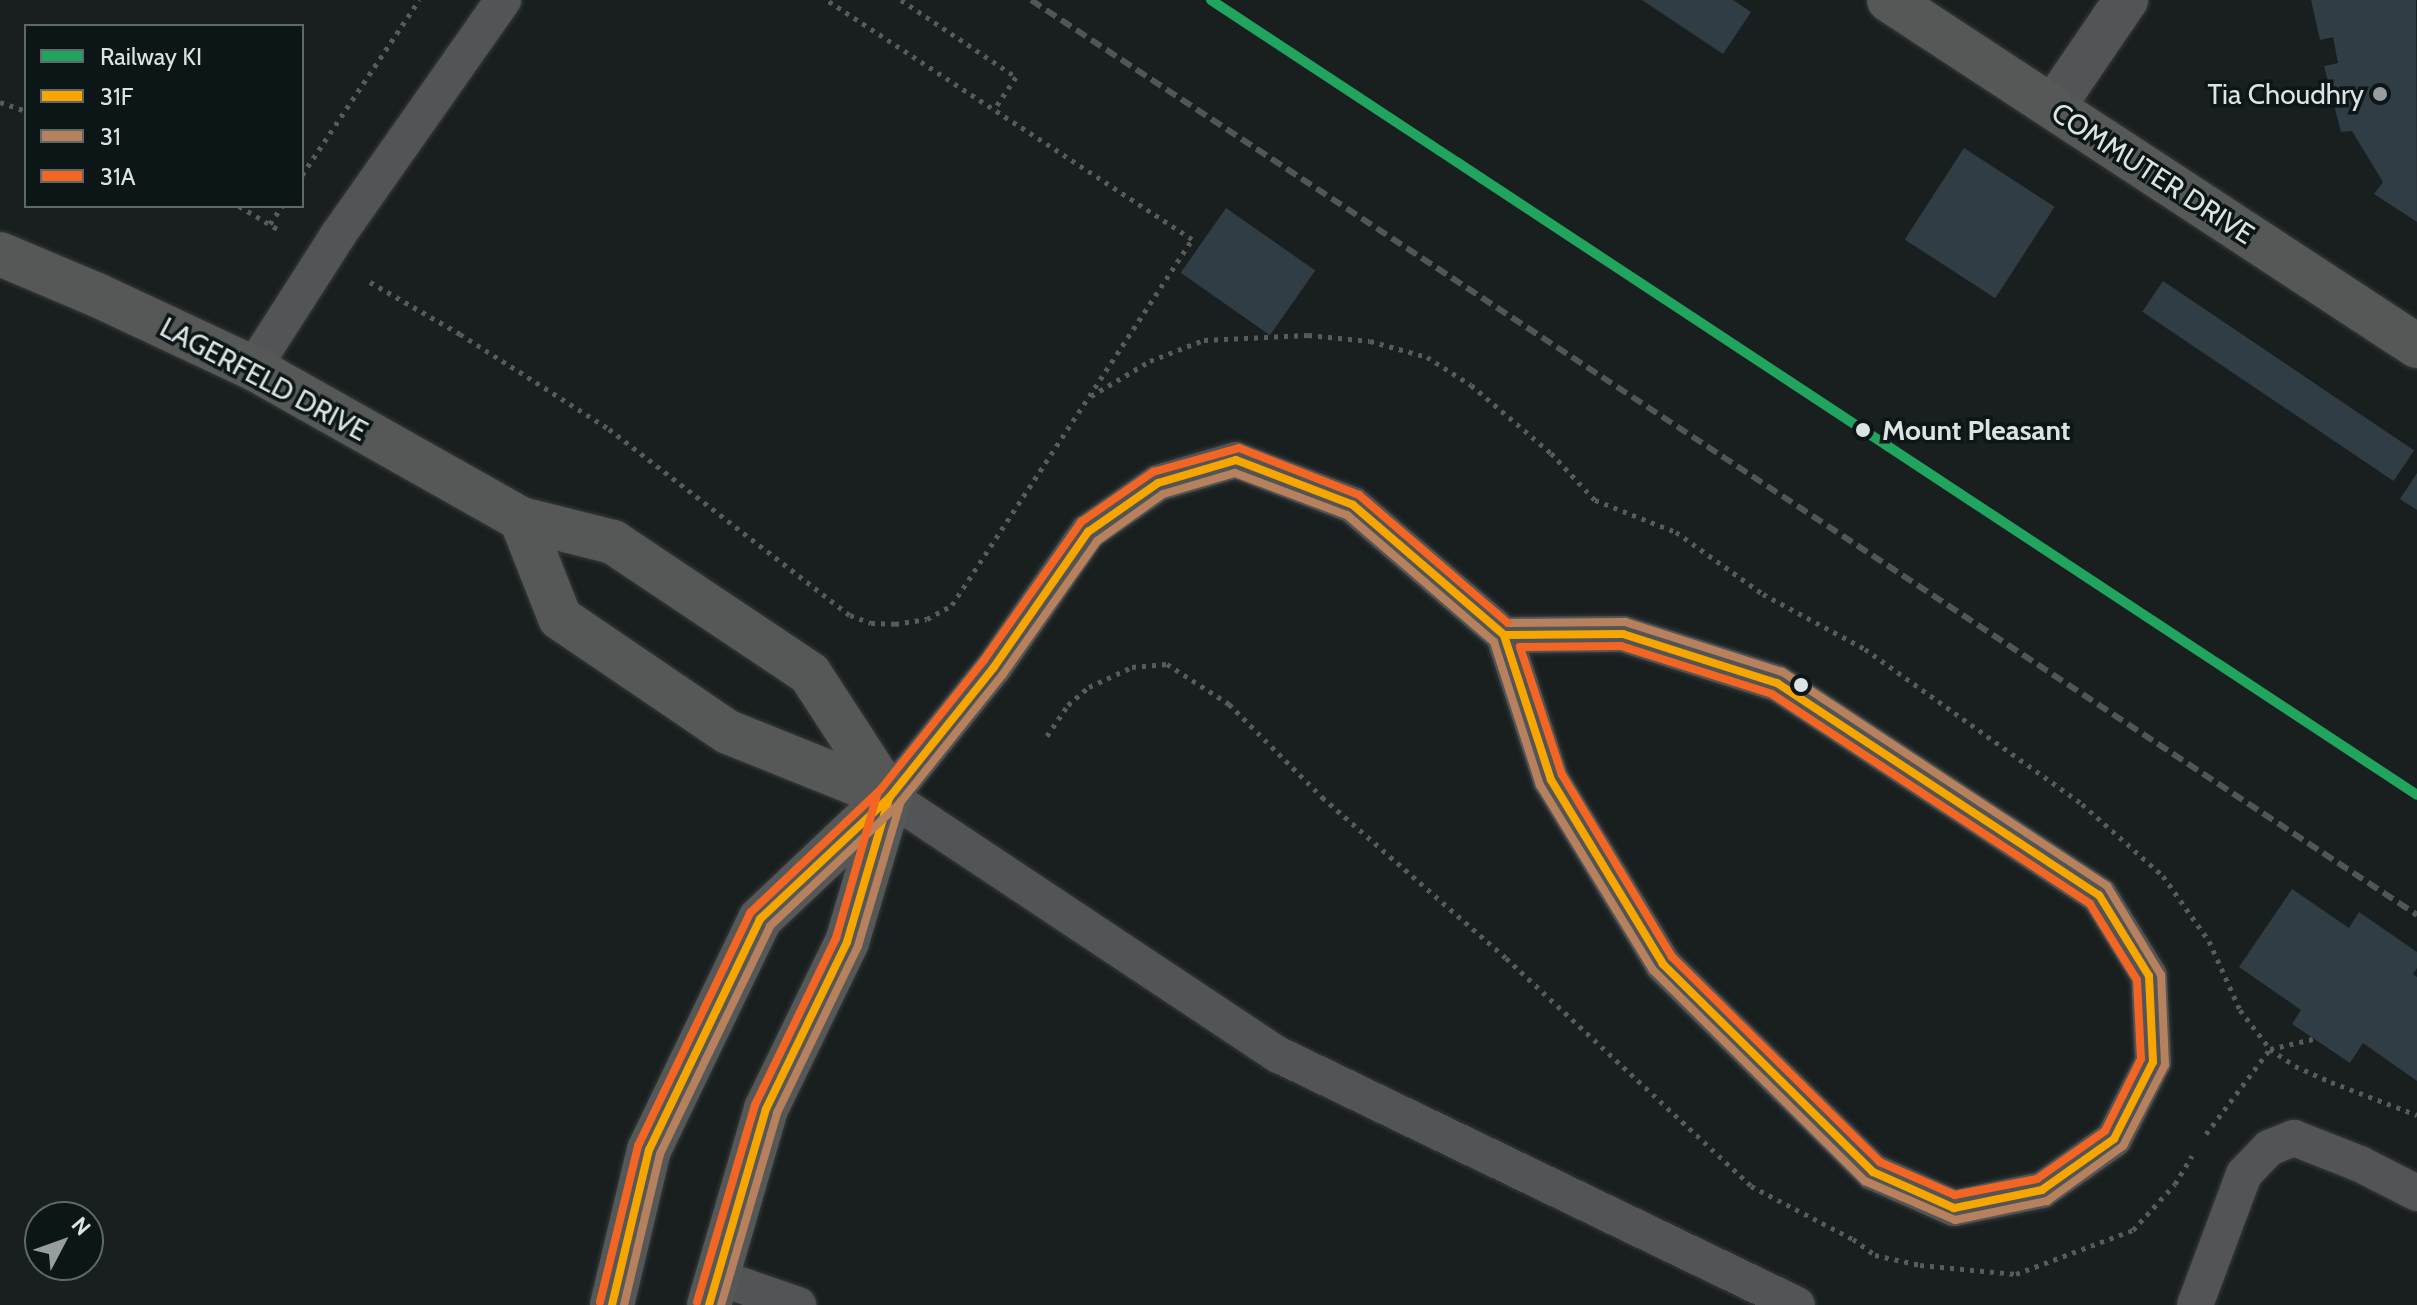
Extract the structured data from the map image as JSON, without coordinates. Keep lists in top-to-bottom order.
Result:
{
  "streets": {
    "street": ["COMMUTER DRIVE", "LAGERFELD DRIVE"]
  },
  "places": ["Tia Choudhry", "Mount Pleasant"],
  "lines": [
    "rail line KI",
    "transit line 31A",
    "transit line 31F",
    "transit line 31"
  ],
  "legend": [
    "Railway KI",
    "31F",
    "31",
    "31A"
  ],
  "north": "top right"
}
